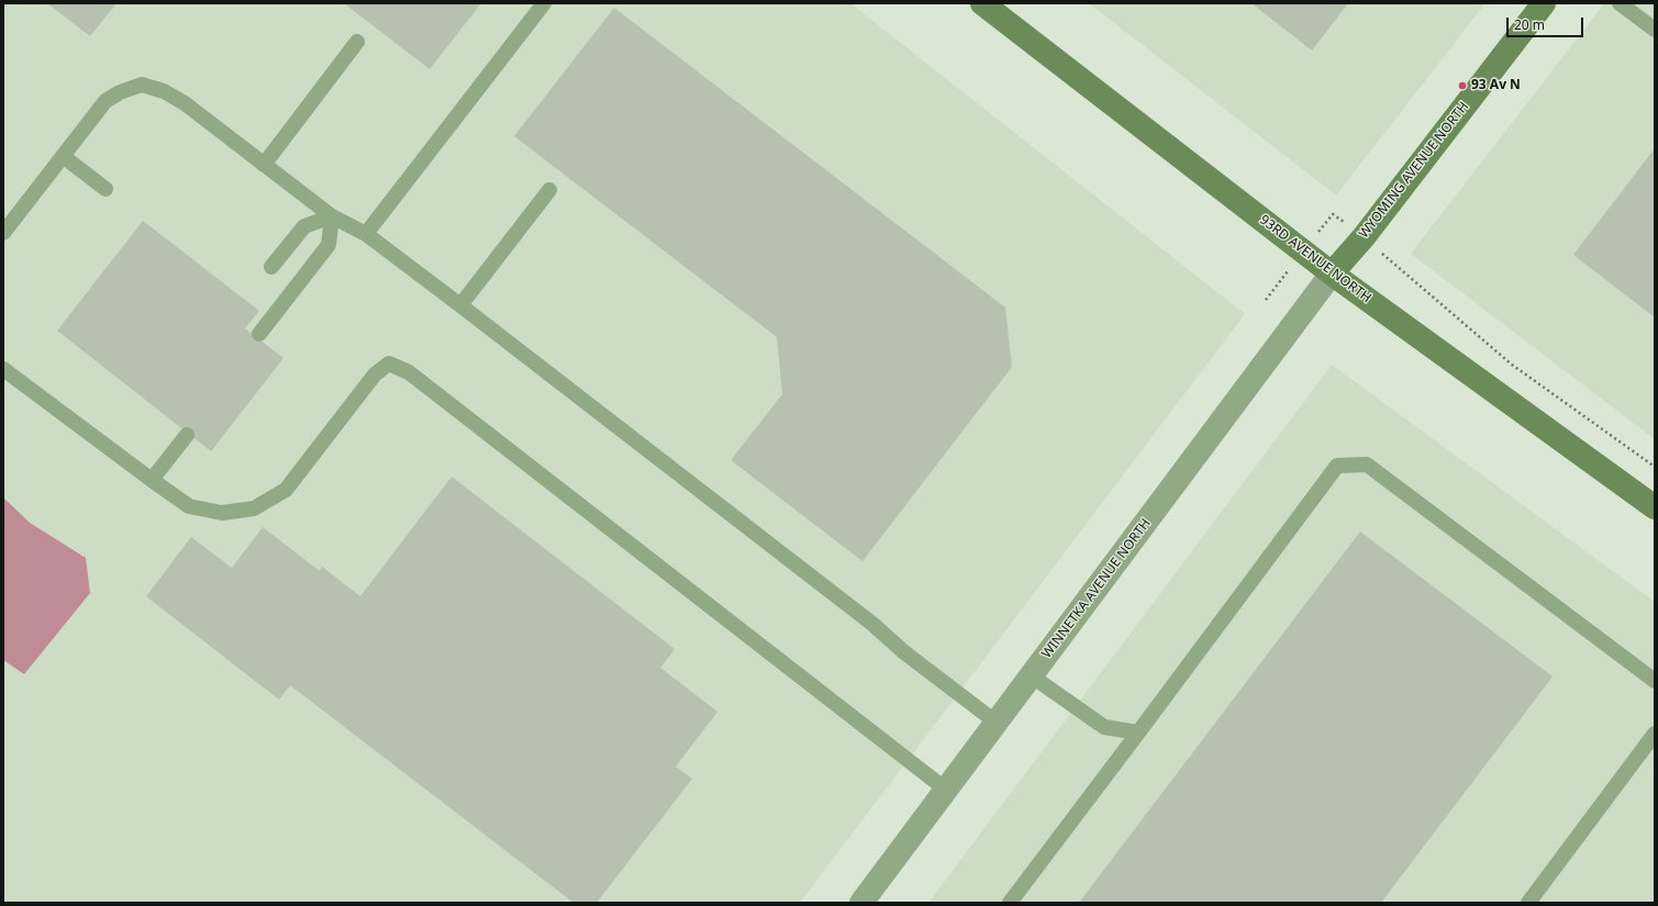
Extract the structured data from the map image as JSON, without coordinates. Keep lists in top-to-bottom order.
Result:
{
  "streets": {
    "street": ["WYOMING AVENUE NORTH", "93RD AVENUE NORTH", "WINNETKA AVENUE NORTH"]
  },
  "crossings": [
    ["WYOMING AVENUE NORTH", "93RD AVENUE NORTH"],
    ["WYOMING AVENUE NORTH", "WINNETKA AVENUE NORTH"],
    ["93RD AVENUE NORTH", "WINNETKA AVENUE NORTH"]
  ],
  "places": ["93 Av N"],
  "scale_bar": "20 m"
}
